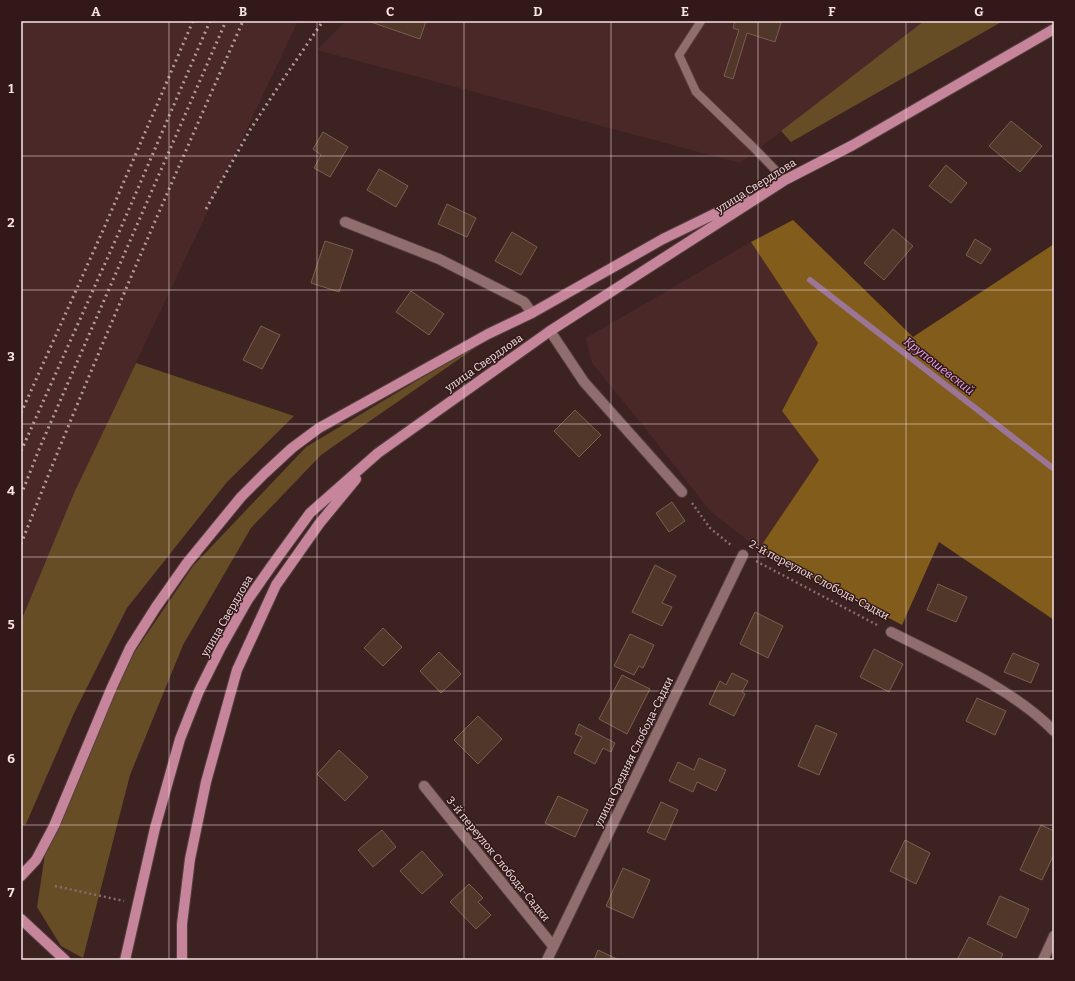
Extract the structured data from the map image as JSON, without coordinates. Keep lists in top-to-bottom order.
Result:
{
  "streets": {
    "main road": ["улица Свердлова"],
    "street": ["2-й переулок Слобода-Садки", "улица Средняя Слобода-Садки", "3-й переулок Слобода-Садки"]
  },
  "crossings": [
    ["2-й переулок Слобода-Садки", "улица Средняя Слобода-Садки"],
    ["улица Средняя Слобода-Садки", "3-й переулок Слобода-Садки"]
  ],
  "water": ["Крупошевский"],
  "grid": {
    "columns": [
      "A",
      "B",
      "C",
      "D",
      "E",
      "F",
      "G"
    ],
    "rows": [
      "1",
      "2",
      "3",
      "4",
      "5",
      "6",
      "7"
    ]
  }
}
